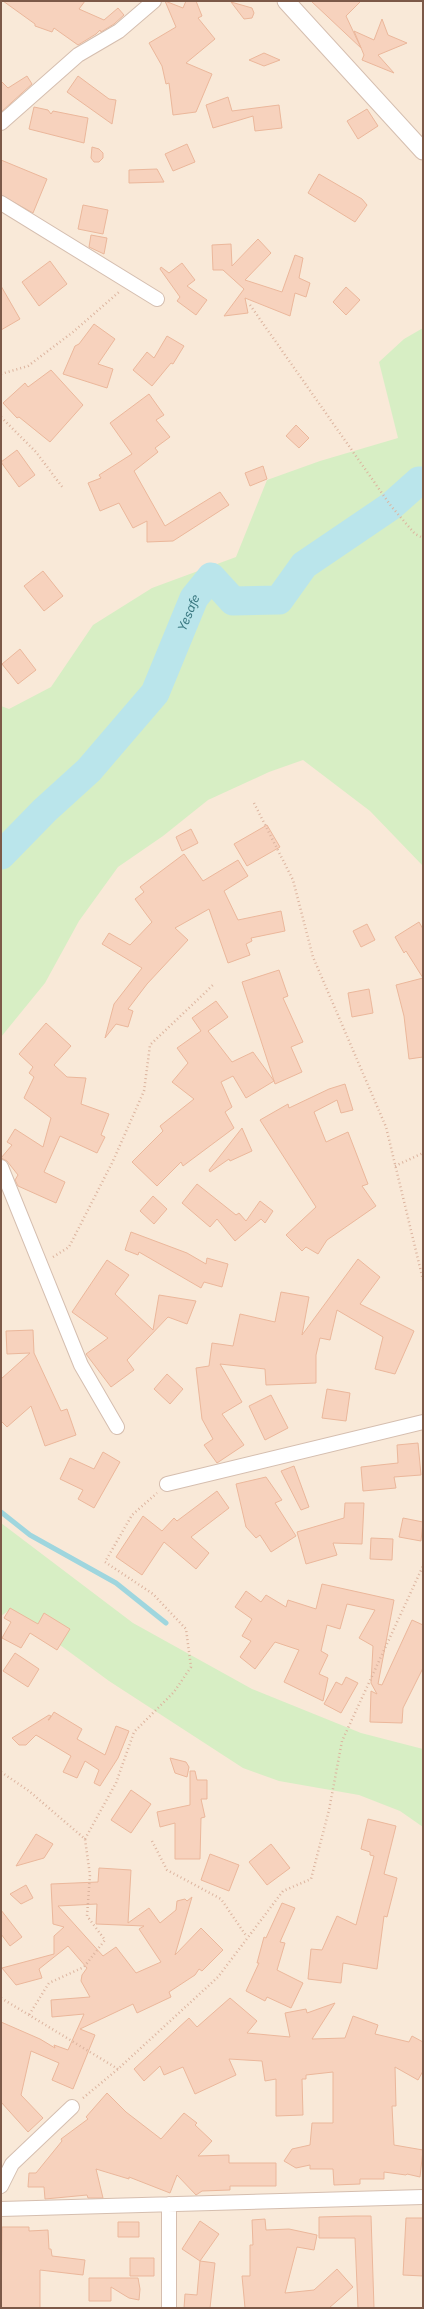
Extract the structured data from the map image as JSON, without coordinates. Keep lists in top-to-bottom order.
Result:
{
  "water": ["Yesafe"]
}
